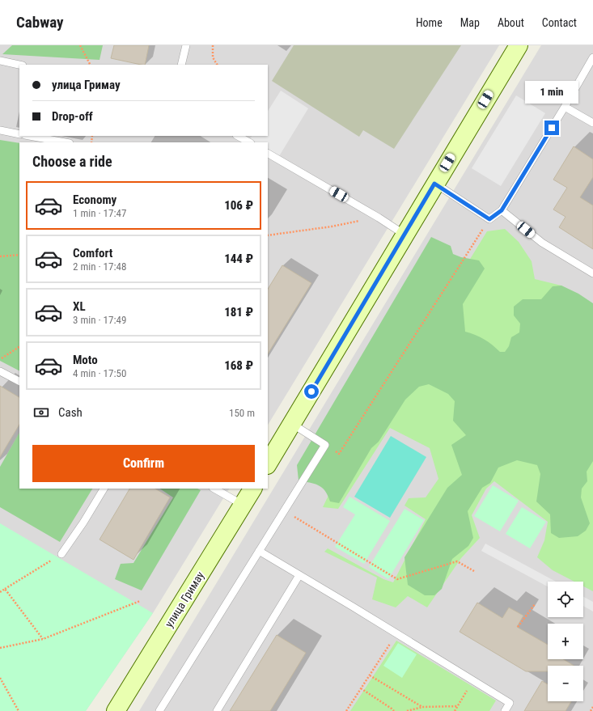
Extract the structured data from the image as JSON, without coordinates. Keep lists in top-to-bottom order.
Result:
{
  "streets": {
    "street": ["улица Гримау"]
  },
  "page": {
    "header": "Cabway",
    "nav": [
      "Home",
      "Map",
      "About",
      "Contact"
    ],
    "banner": ["улица Гримау", "Drop-off"],
    "bubble": "1 min",
    "heading": "Choose a ride",
    "list": [
      {
        "name": "Economy",
        "note": "1 min · 17:47",
        "value": "106 ₽"
      },
      {
        "name": "Comfort",
        "note": "2 min · 17:48",
        "value": "144 ₽"
      },
      {
        "name": "XL",
        "note": "3 min · 17:49",
        "value": "181 ₽"
      },
      {
        "name": "Moto",
        "note": "4 min · 17:50",
        "value": "168 ₽"
      }
    ],
    "pay": ["Cash", "150 m"],
    "buttons": "Confirm",
    "map_buttons": ["+", "−"]
  }
}
